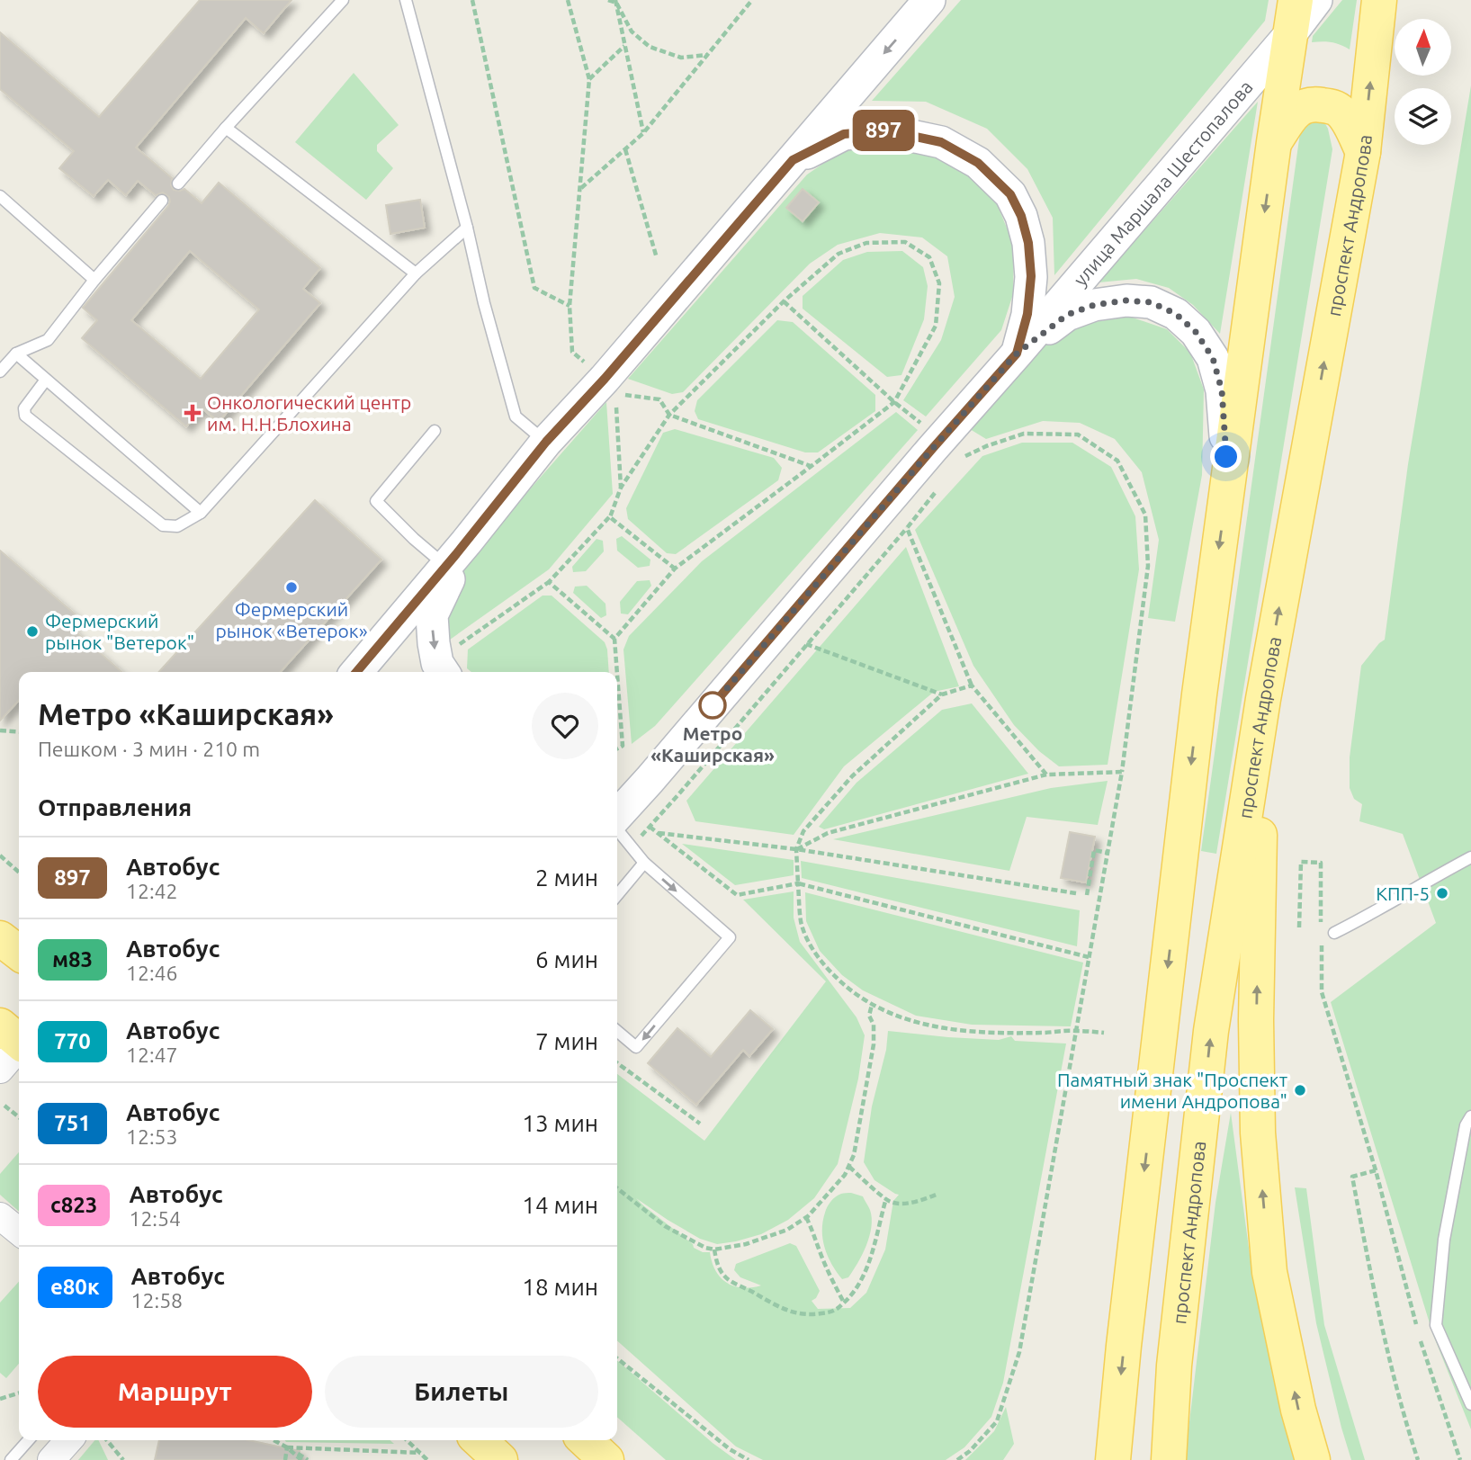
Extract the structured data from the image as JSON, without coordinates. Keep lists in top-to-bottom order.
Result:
{
  "streets": {
    "main road": ["улица Маршала Шестопалова", "проспект Андропова"]
  },
  "places": {
    "health": ["Онкологический центр им. Н.Н.Блохина"],
    "other": [
      "Фермерский рынок «Ветерок»",
      "Фермерский рынок \"Ветерок\"",
      "Метро «Каширская»",
      "КПП-5",
      "Памятный знак \"Проспект имени Андропова\""
    ]
  },
  "lines": ["bus line 897"],
  "north": "top",
  "page": {
    "on_map": "897",
    "heading": [
      ["Метро «Каширская»", "Пешком · 3 мин · 210 m"],
      "Отправления"
    ],
    "list": [
      {
        "mark": "897",
        "name": "Автобус",
        "note": "12:42",
        "value": "2 мин"
      },
      {
        "mark": "м83",
        "name": "Автобус",
        "note": "12:46",
        "value": "6 мин"
      },
      {
        "mark": "770",
        "name": "Автобус",
        "note": "12:47",
        "value": "7 мин"
      },
      {
        "mark": "751",
        "name": "Автобус",
        "note": "12:53",
        "value": "13 мин"
      },
      {
        "mark": "с823",
        "name": "Автобус",
        "note": "12:54",
        "value": "14 мин"
      },
      {
        "mark": "е80к",
        "name": "Автобус",
        "note": "12:58",
        "value": "18 мин"
      }
    ],
    "buttons": ["Маршрут", "Билеты"]
  }
}
